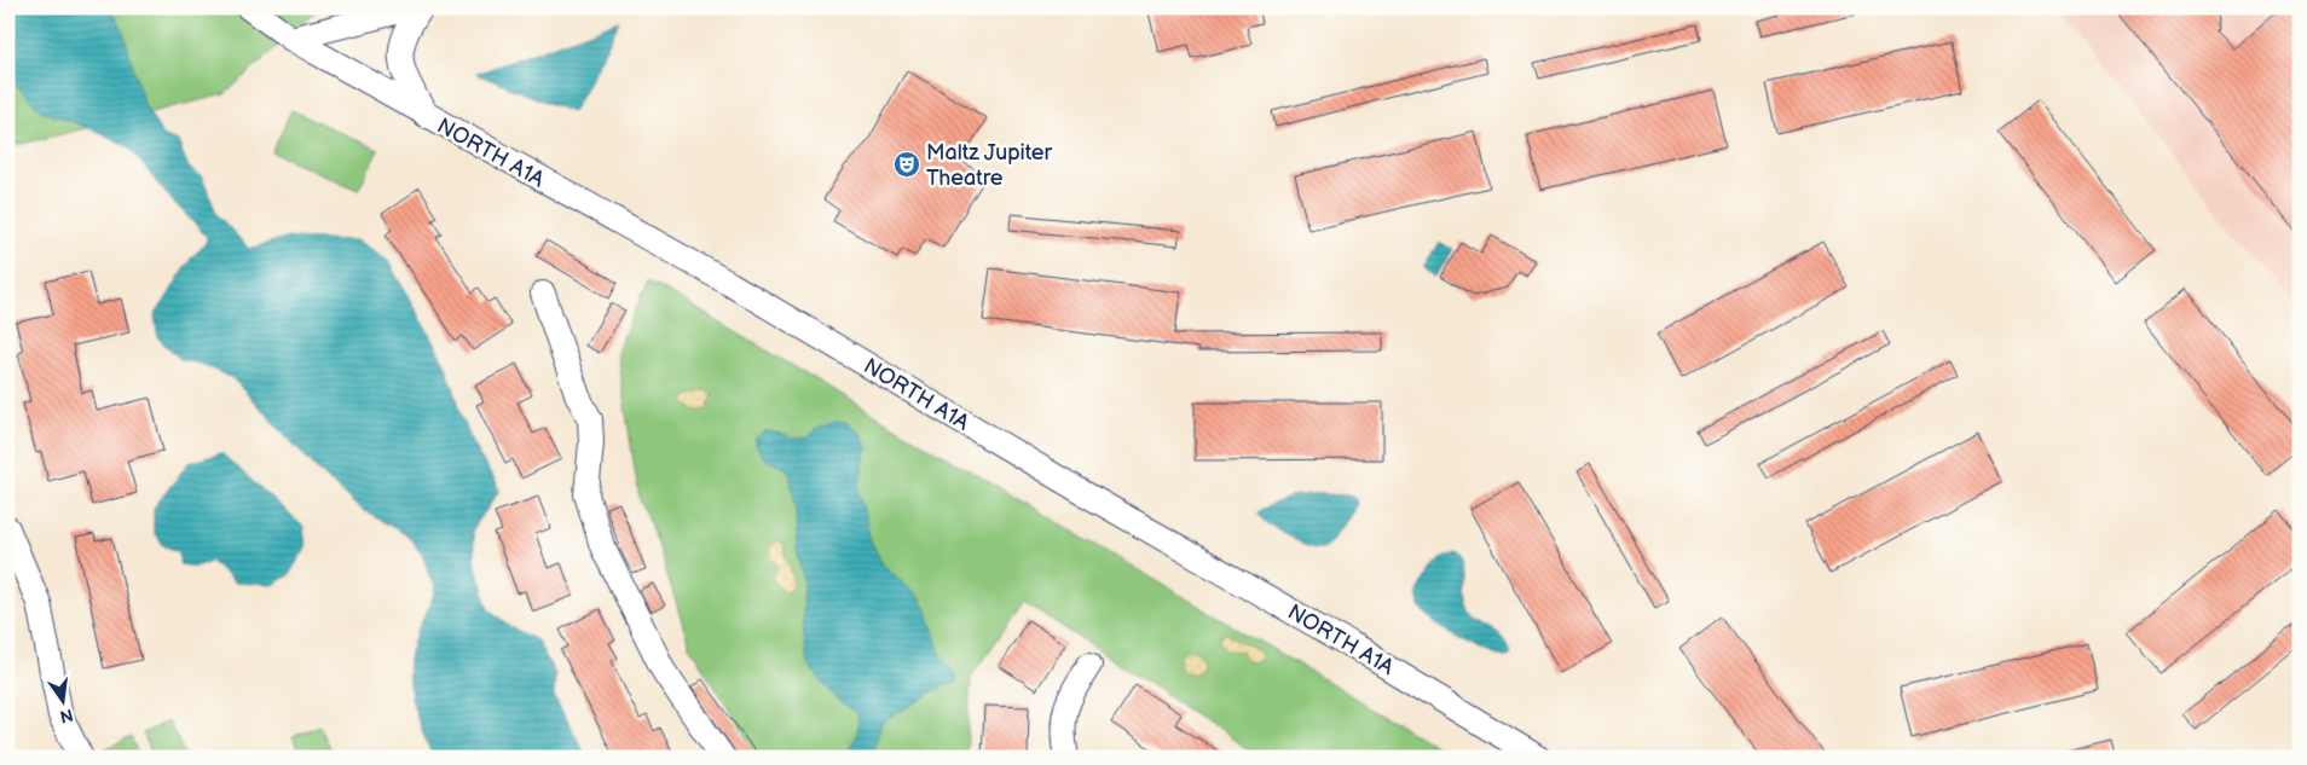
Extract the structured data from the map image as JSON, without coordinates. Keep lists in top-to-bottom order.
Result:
{
  "streets": {
    "street": ["NORTH A1A"]
  },
  "places": {
    "theatre": ["Maltz Jupiter Theatre"]
  },
  "north": "bottom"
}
